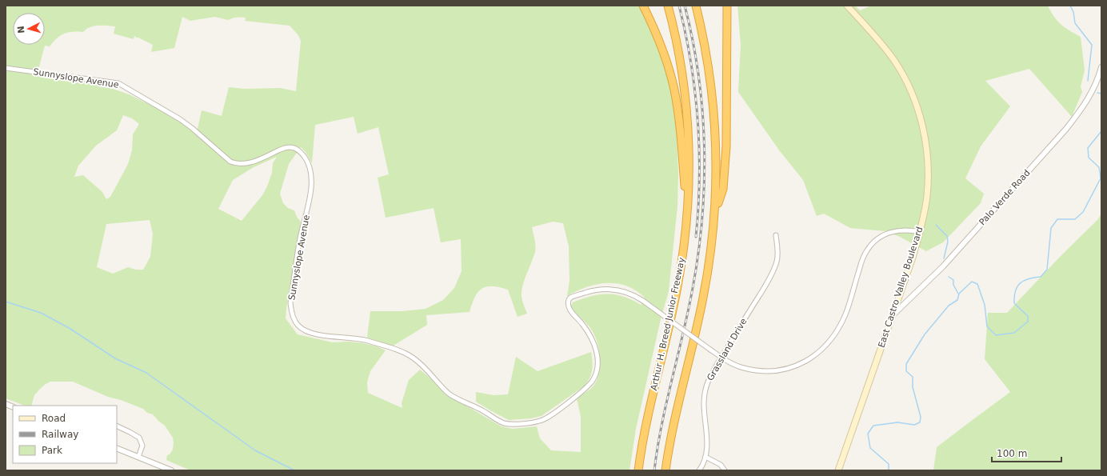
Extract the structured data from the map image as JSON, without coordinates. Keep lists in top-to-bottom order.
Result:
{
  "streets": {
    "highway": ["Arthur H. Breed Junior Freeway"],
    "main road": ["East Castro Valley Boulevard"],
    "street": ["Sunnyslope Avenue", "Palo Verde Road", "Grassland Drive"]
  },
  "crossings": [
    ["Sunnyslope Avenue", "East Castro Valley Boulevard"],
    ["Sunnyslope Avenue", "Grassland Drive"],
    ["Palo Verde Road", "East Castro Valley Boulevard"]
  ],
  "legend": ["Road", "Railway", "Park"],
  "scale_bar": "100 m",
  "north": "left"
}
